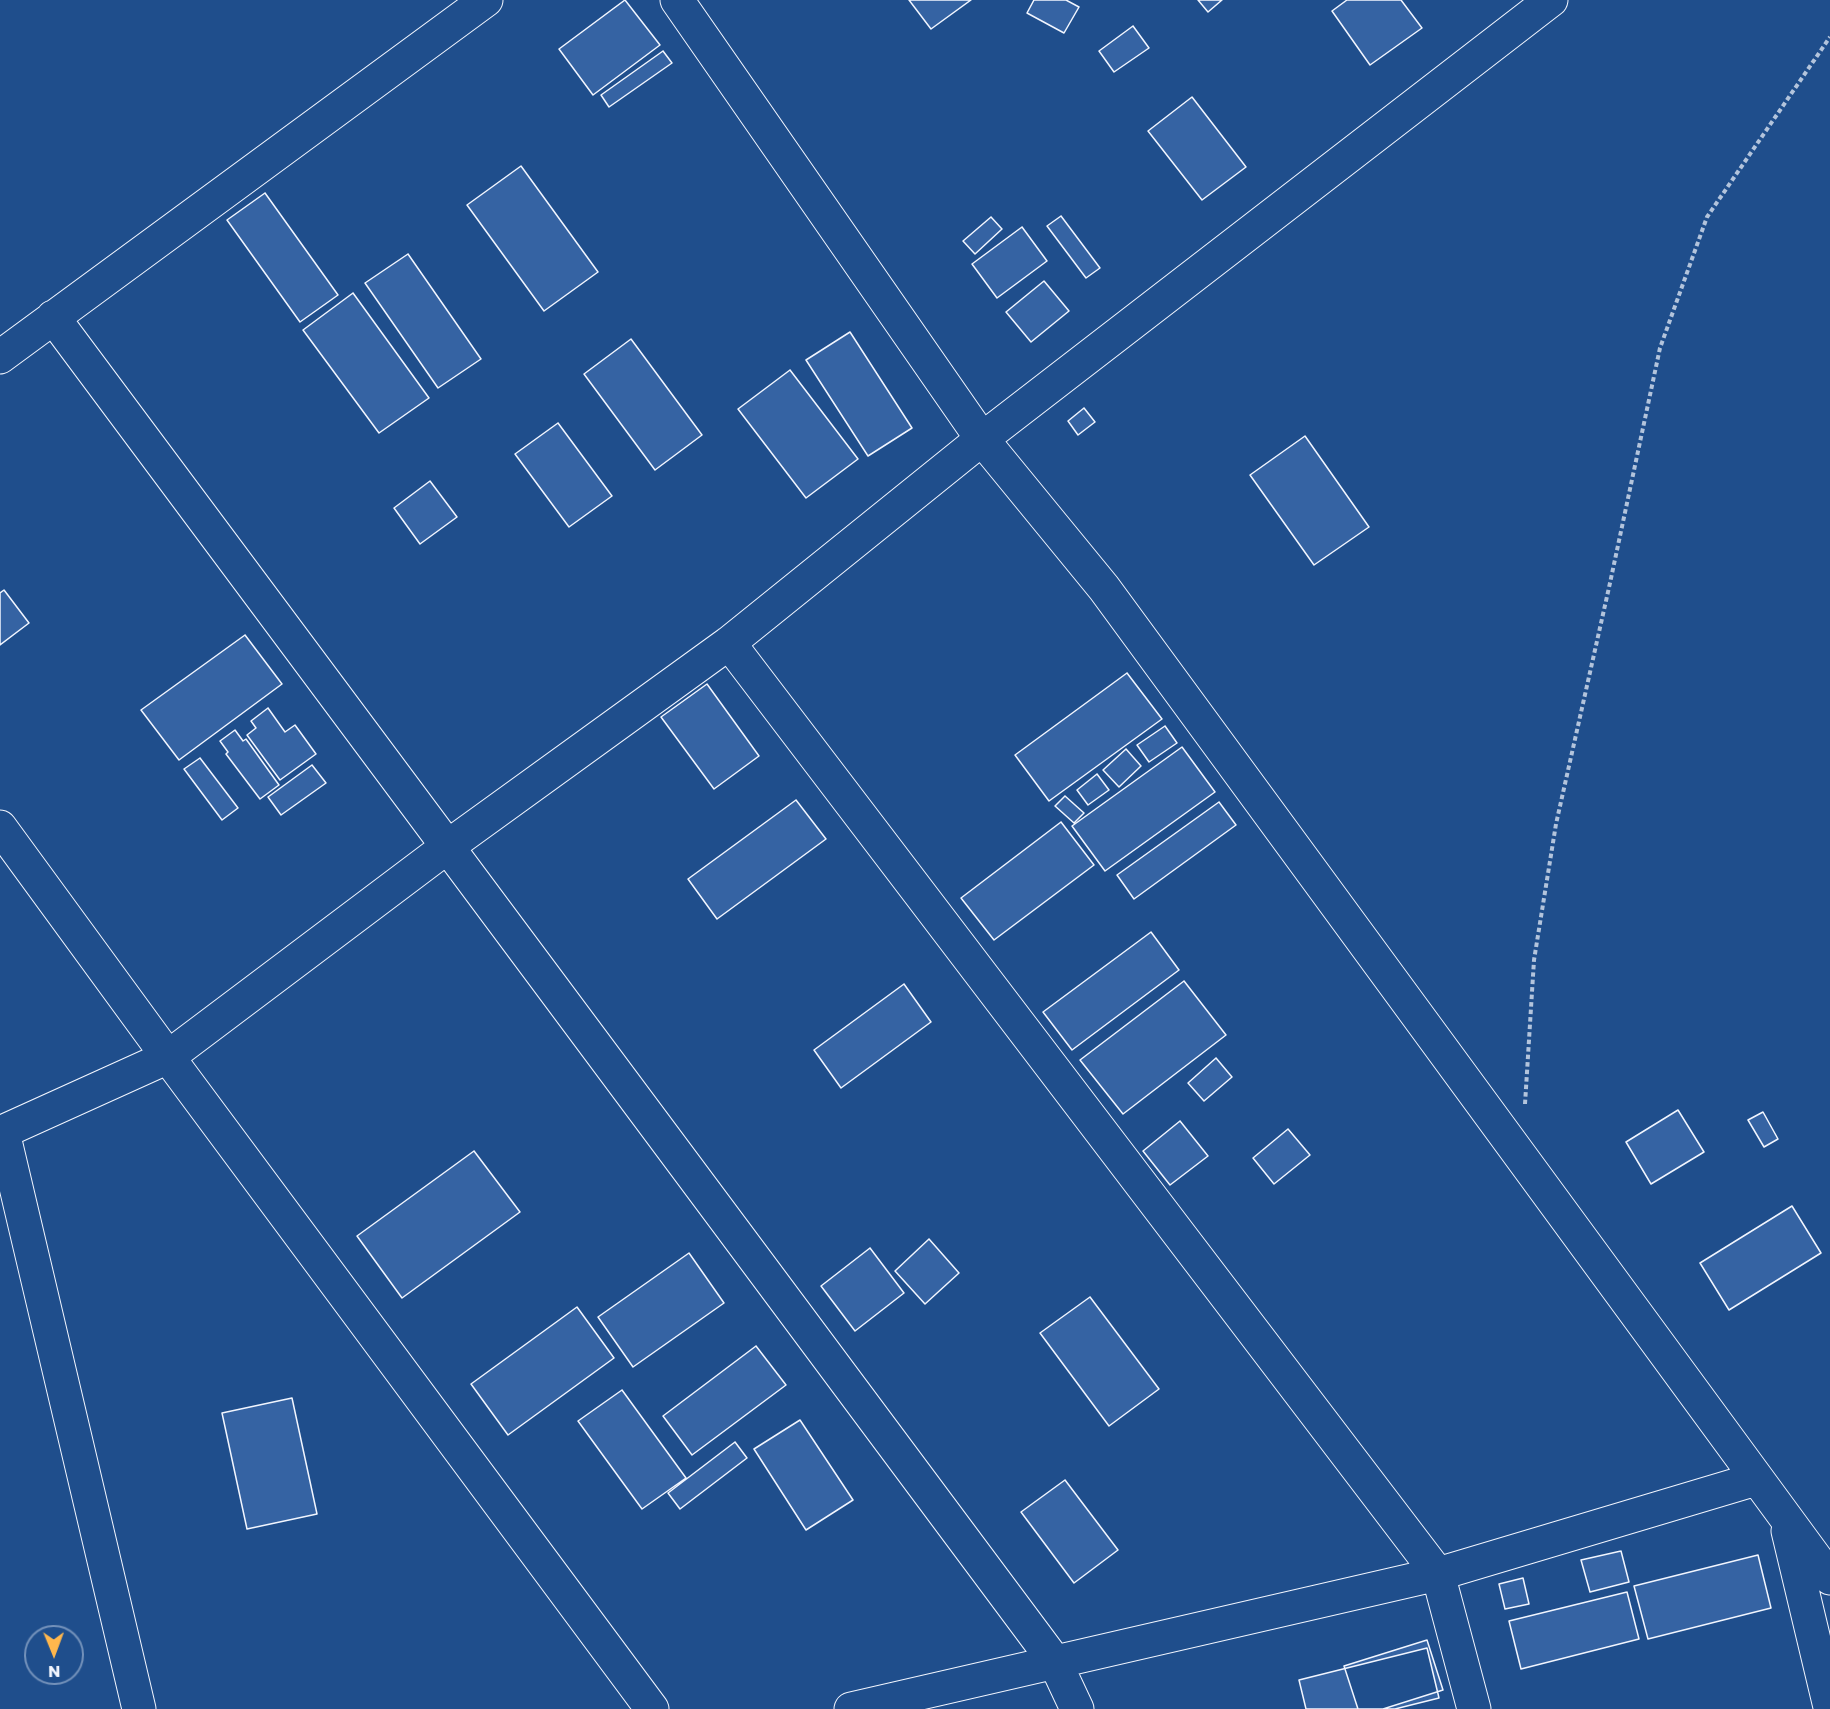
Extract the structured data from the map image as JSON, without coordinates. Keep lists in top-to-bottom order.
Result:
{
  "north": "bottom"
}
